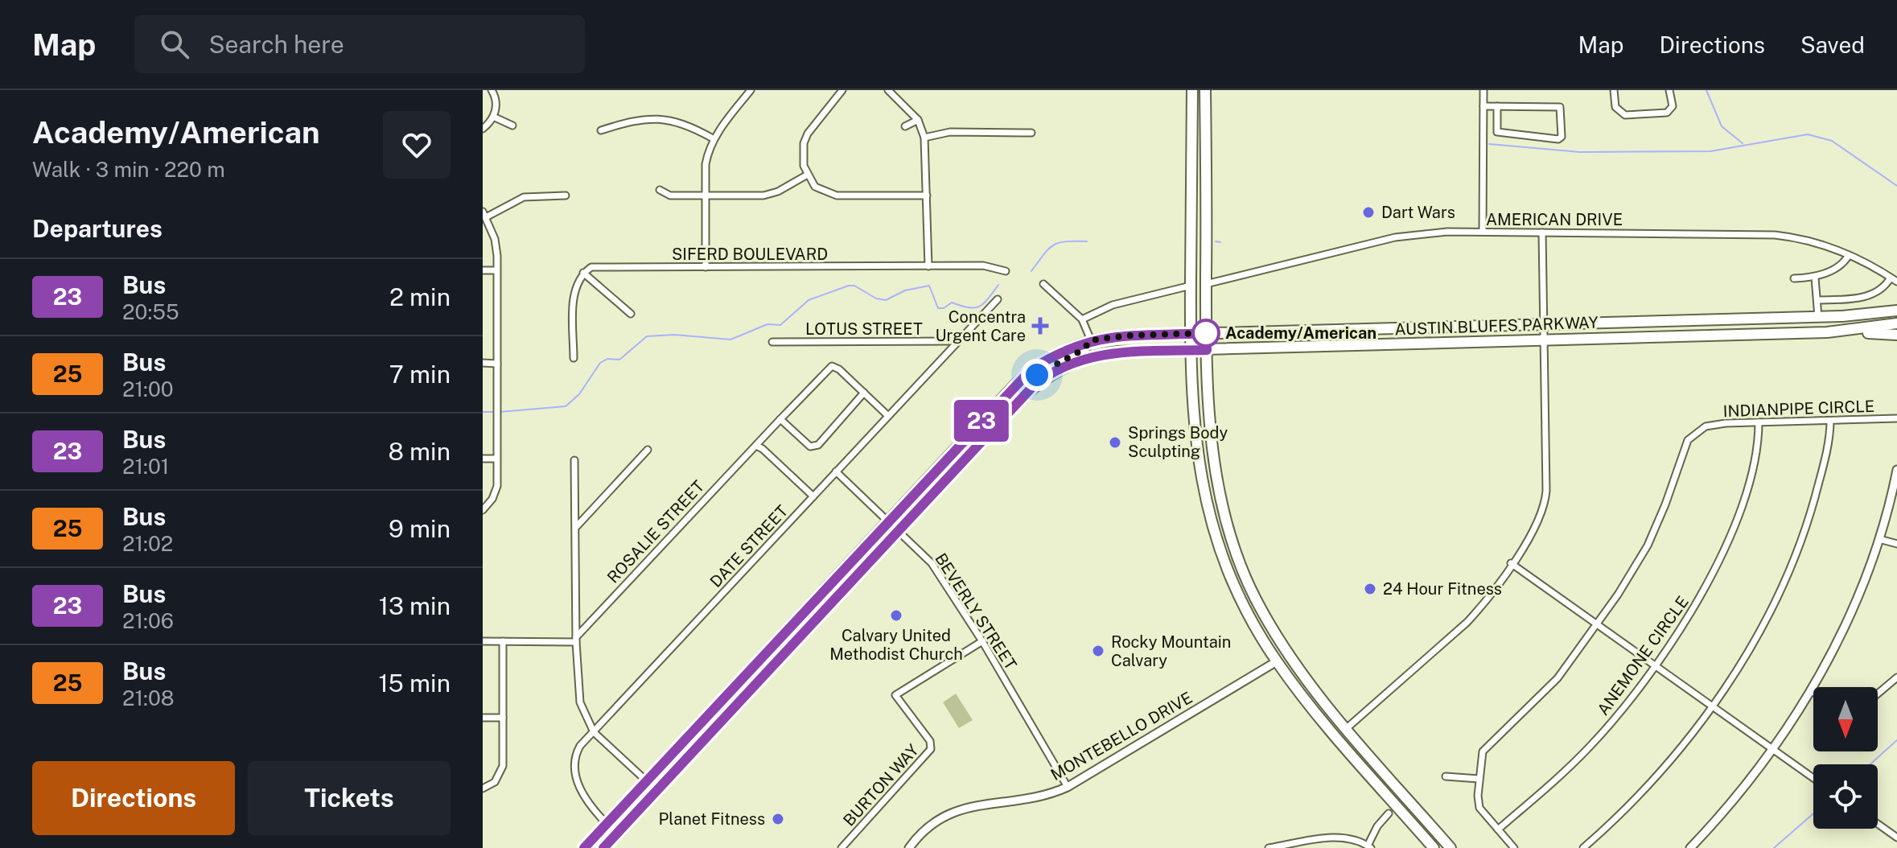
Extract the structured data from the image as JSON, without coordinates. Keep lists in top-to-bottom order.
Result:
{
  "streets": {
    "main road": ["AUSTIN BLUFFS PARKWAY"],
    "street": [
      "AMERICAN DRIVE",
      "SIFERD BOULEVARD",
      "LOTUS STREET",
      "INDIANPIPE CIRCLE",
      "ROSALIE STREET",
      "DATE STREET",
      "BEVERLY STREET",
      "ANEMONE CIRCLE",
      "MONTEBELLO DRIVE",
      "BURTON WAY"
    ]
  },
  "crossings": [
    ["AUSTIN BLUFFS PARKWAY", "DATE STREET"],
    ["AUSTIN BLUFFS PARKWAY", "BEVERLY STREET"],
    ["LOTUS STREET", "DATE STREET"],
    ["INDIANPIPE CIRCLE", "ANEMONE CIRCLE"],
    ["DATE STREET", "BEVERLY STREET"],
    ["BEVERLY STREET", "MONTEBELLO DRIVE"],
    ["BEVERLY STREET", "BURTON WAY"]
  ],
  "places": {
    "other": [
      "Dart Wars",
      "Academy/American",
      "Springs Body Sculpting",
      "24 Hour Fitness",
      "Calvary United Methodist Church",
      "Rocky Mountain Calvary",
      "Planet Fitness"
    ],
    "health": ["Concentra Urgent Care"]
  },
  "lines": ["bus line 23"],
  "north": "bottom",
  "page": {
    "header": "Map",
    "search": "Search here",
    "nav": ["Map", "Directions", "Saved"],
    "heading": [
      ["Academy/American", "Walk · 3 min · 220 m"],
      "Departures"
    ],
    "on_map": "23",
    "list": [
      {
        "mark": "23",
        "name": "Bus",
        "note": "20:55",
        "value": "2 min"
      },
      {
        "mark": "25",
        "name": "Bus",
        "note": "21:00",
        "value": "7 min"
      },
      {
        "mark": "23",
        "name": "Bus",
        "note": "21:01",
        "value": "8 min"
      },
      {
        "mark": "25",
        "name": "Bus",
        "note": "21:02",
        "value": "9 min"
      },
      {
        "mark": "23",
        "name": "Bus",
        "note": "21:06",
        "value": "13 min"
      },
      {
        "mark": "25",
        "name": "Bus",
        "note": "21:08",
        "value": "15 min"
      }
    ],
    "buttons": ["Directions", "Tickets"]
  }
}
